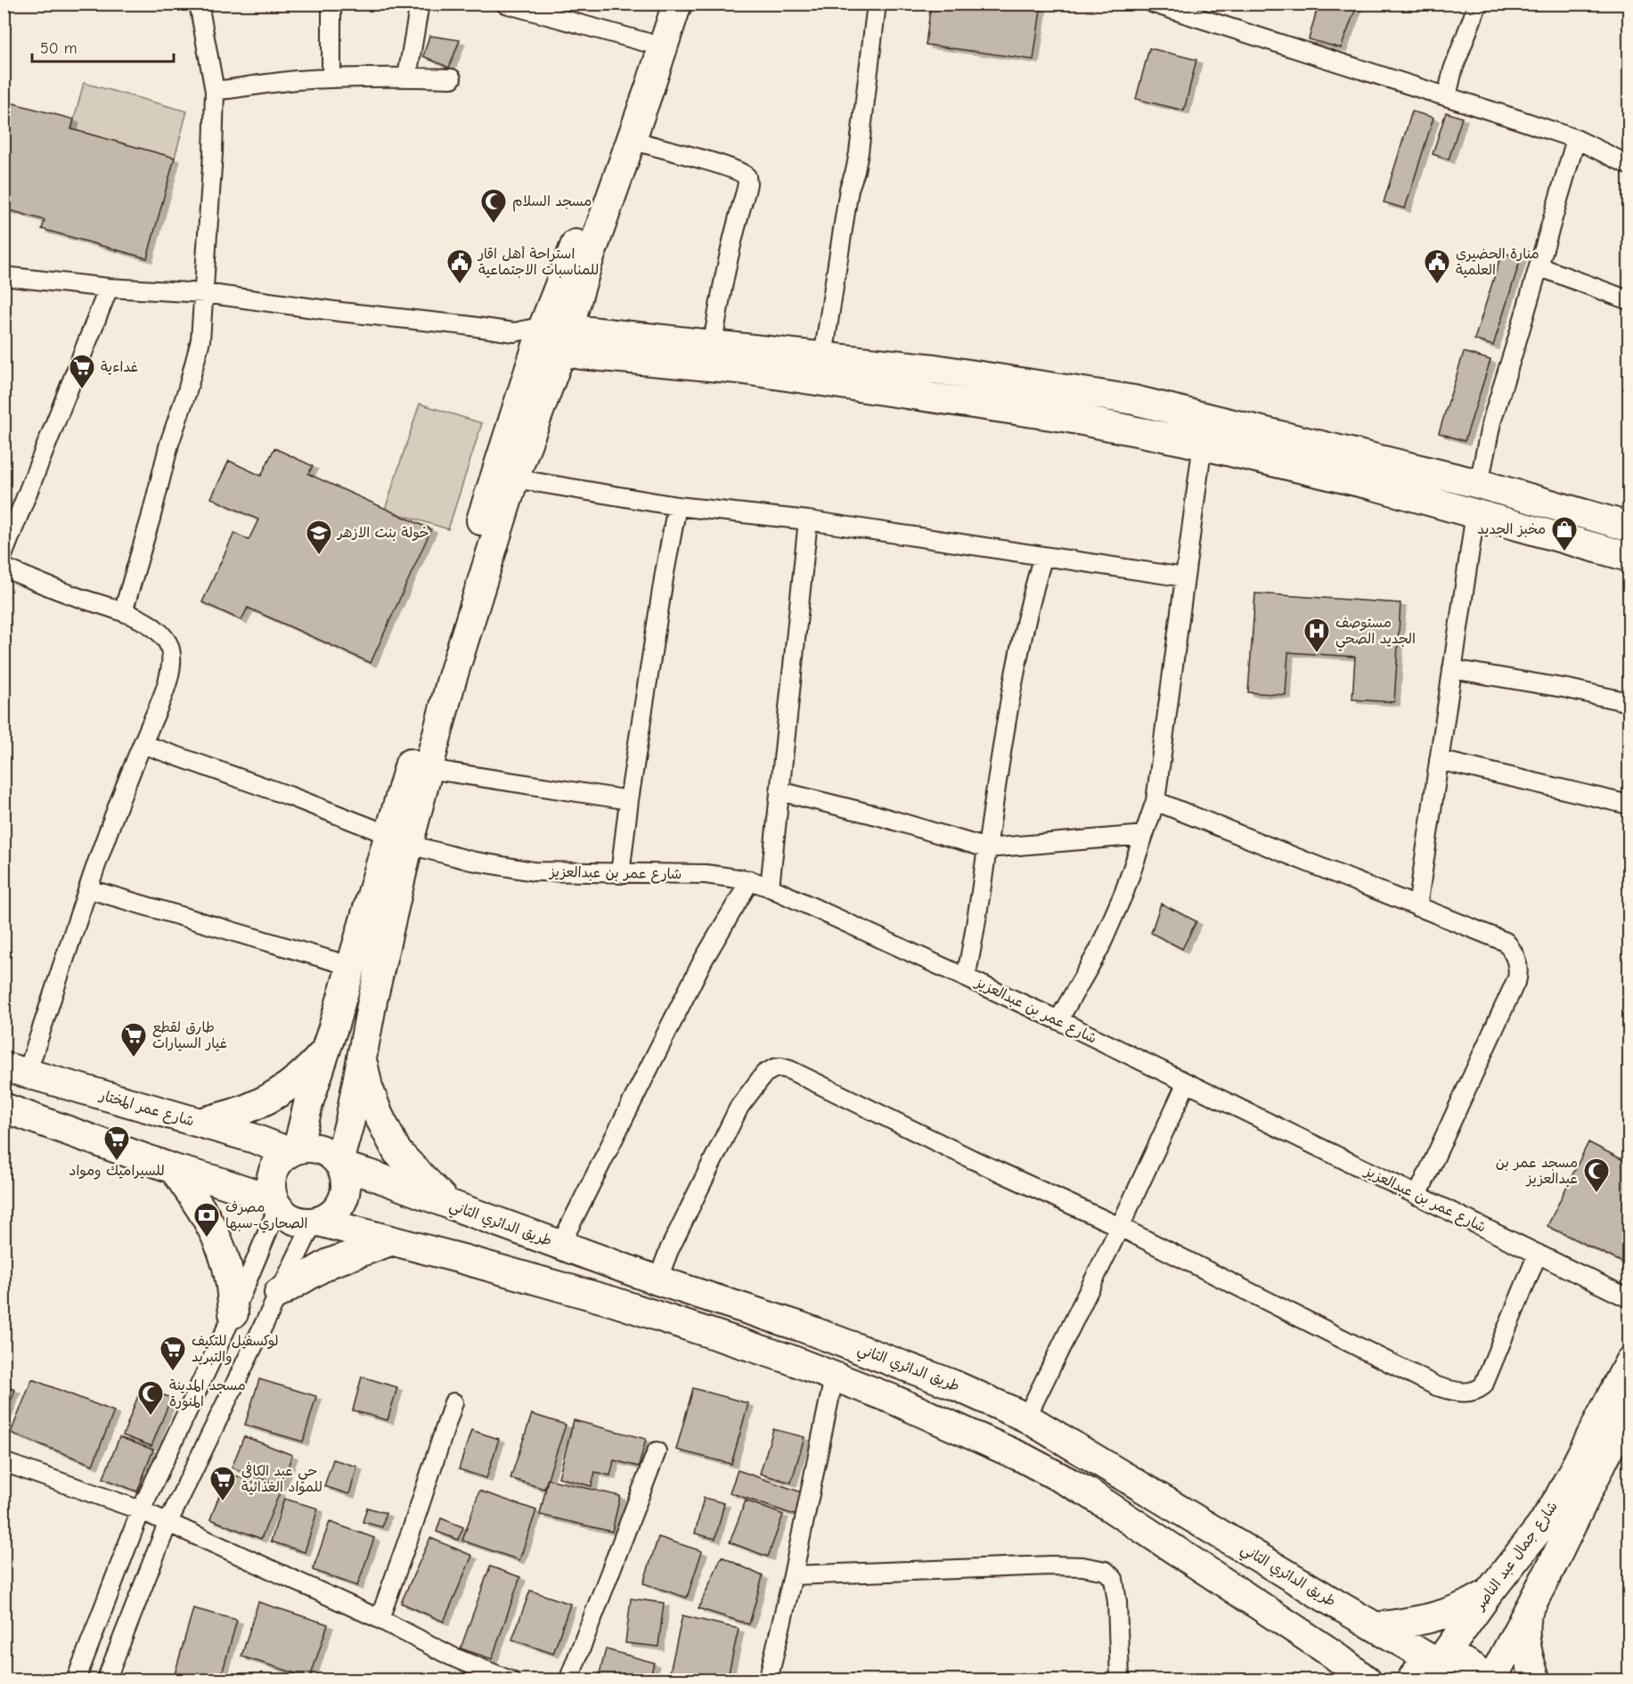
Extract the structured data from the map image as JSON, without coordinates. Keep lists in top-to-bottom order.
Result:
{
  "streets": {
    "main road": ["شارع عمر المختار", "طريق الدائري الثاني", "شارع جمال عبد الناصر"],
    "street": ["شارع عمر بن عبدالعزيز"]
  },
  "crossings": [
    ["شارع عمر المختار", "طريق الدائري الثاني"],
    ["طريق الدائري الثاني", "شارع جمال عبد الناصر"]
  ],
  "places": {
    "mosque": ["مسجد السلام", "مسجد عمر بن عبدالعزيز", "مسجد المدينة المنورة"],
    "public building": ["استراحة أهل اقار للمناسبات الاجتماعية", "منارة الحضيري العلمية"],
    "supermarket": [
      "غداءية",
      "طارق لقطع غيار السيارات",
      "للسيراميك ومواد",
      "لوكسفيل للتكيف والتبريد",
      "حي عبد الكافي للمواد الغذائية"
    ],
    "shop": ["مخبز الجديد"],
    "school or university": ["خولة بنت الازهر"],
    "hospital": ["مستوصف الجديد الصحي"],
    "bank": ["مصرف الصحاري-سبها"]
  },
  "scale_bar": "50 m"
}
